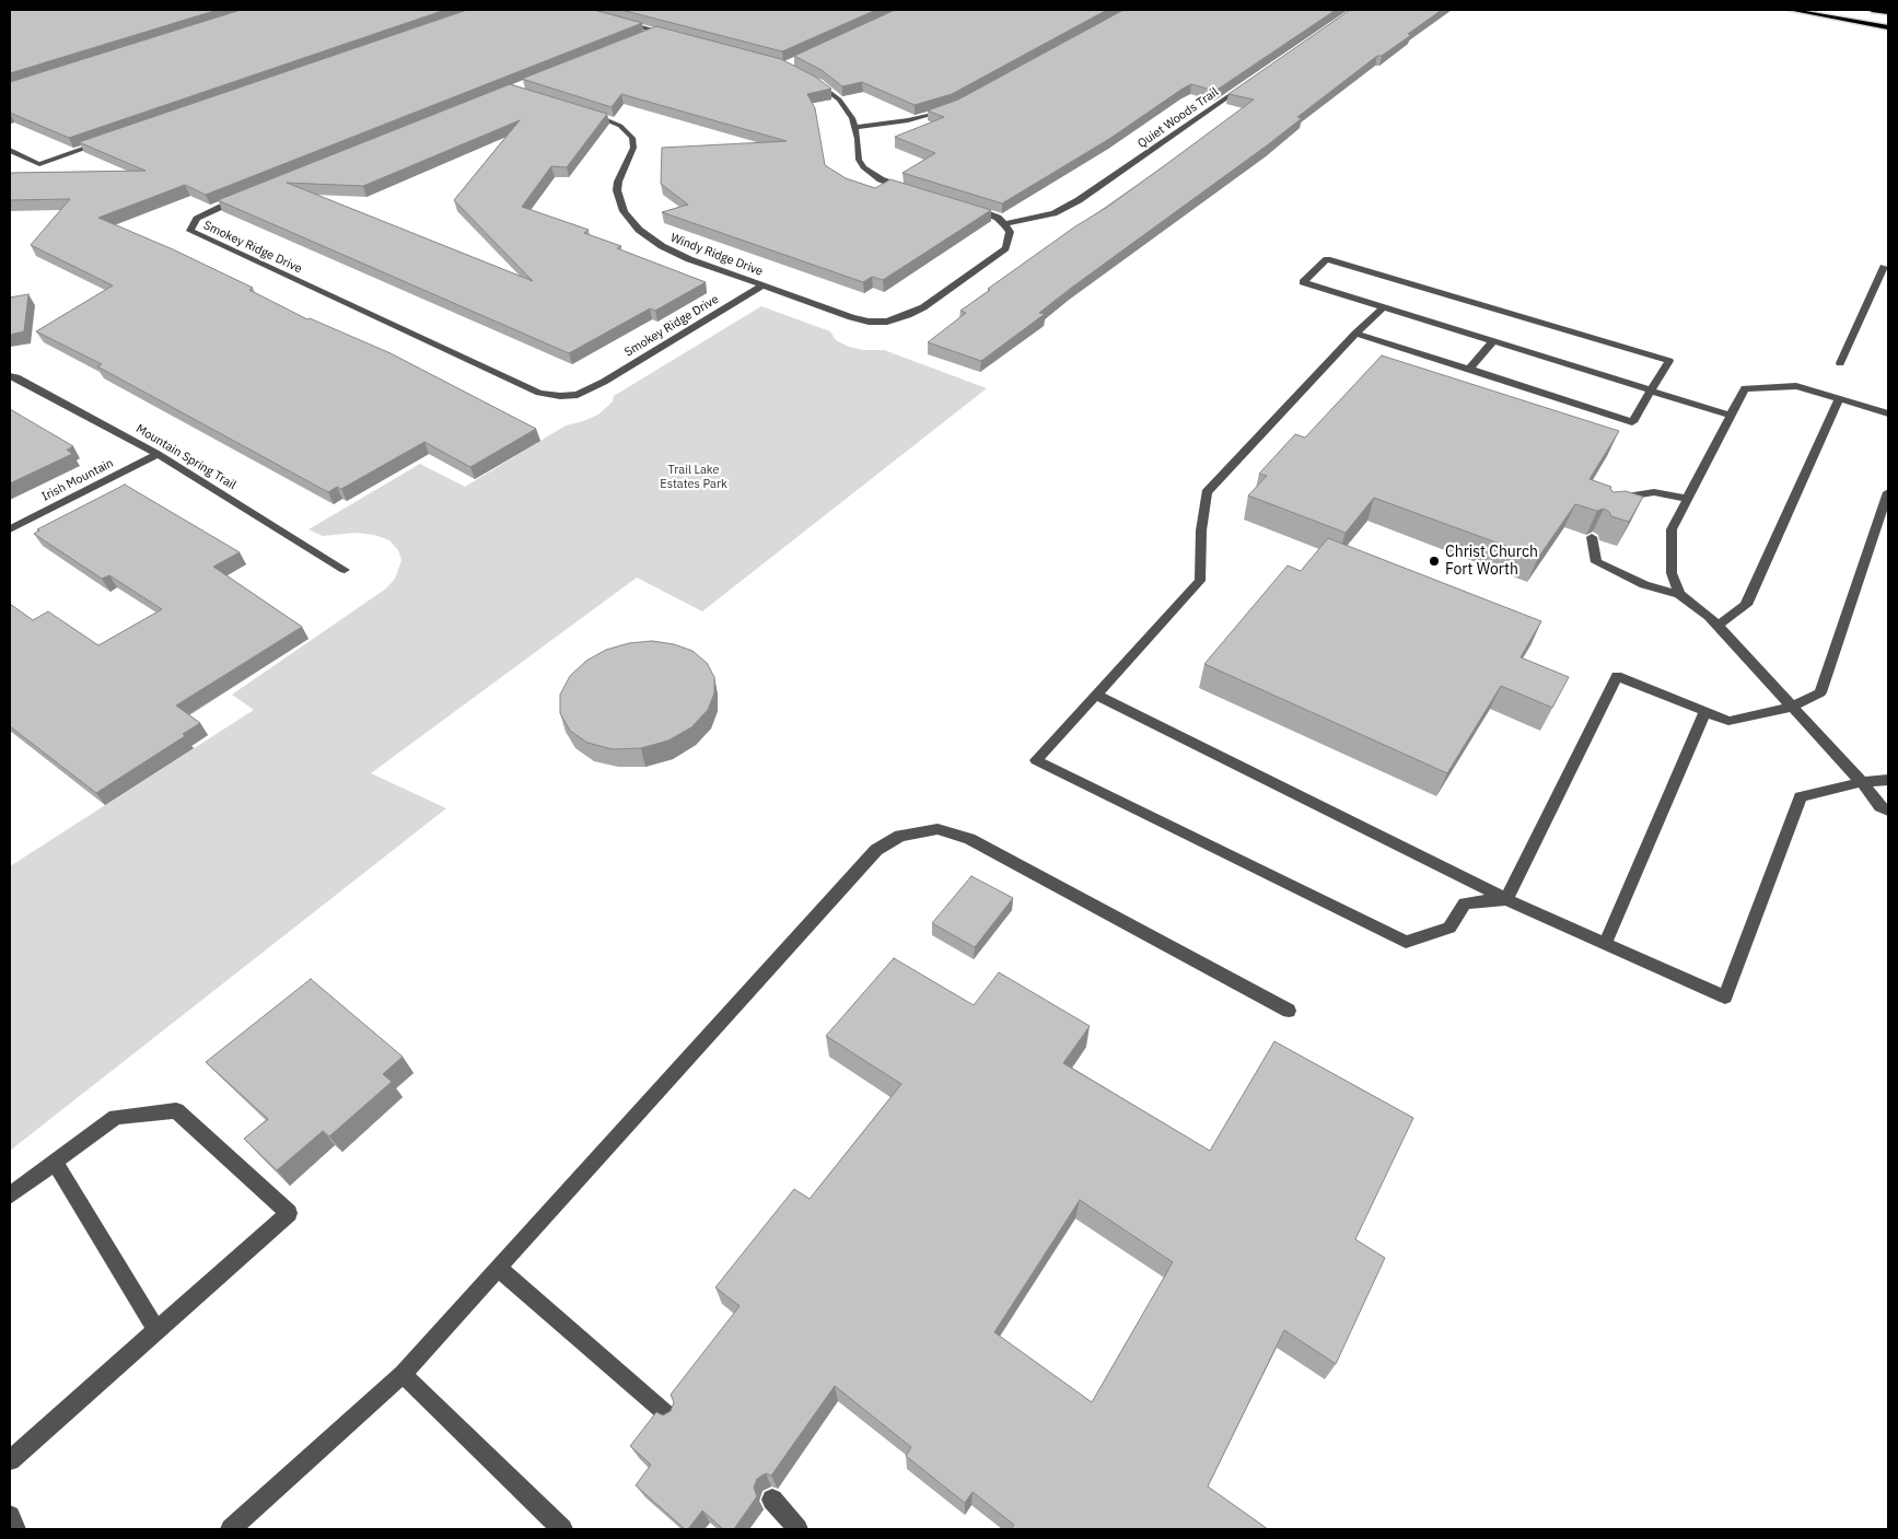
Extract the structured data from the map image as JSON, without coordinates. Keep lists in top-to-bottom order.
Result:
{
  "streets": {
    "street": [
      "Quiet Woods Trail",
      "Smokey Ridge Drive",
      "Windy Ridge Drive",
      "Mountain Spring Trail",
      "Irish Mountain"
    ]
  },
  "crossings": [
    ["Quiet Woods Trail", "Windy Ridge Drive"],
    ["Smokey Ridge Drive", "Windy Ridge Drive"],
    ["Mountain Spring Trail", "Irish Mountain"]
  ],
  "parks": ["Trail Lake Estates Park"],
  "places": ["Christ Church Fort Worth"]
}
